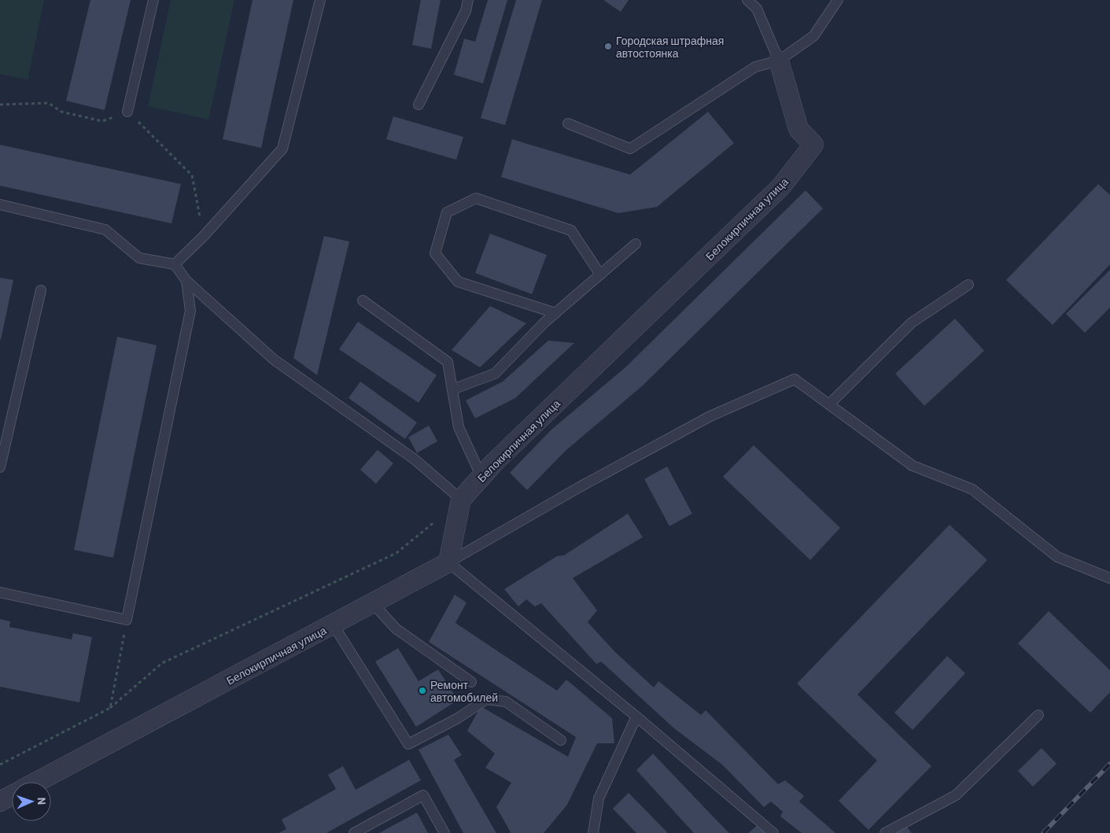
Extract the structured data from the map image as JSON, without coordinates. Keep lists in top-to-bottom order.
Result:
{
  "streets": {
    "street": ["Белокирпичная улица"]
  },
  "places": ["Городская штрафная автостоянка", "Ремонт автомобилей"],
  "north": "right"
}
